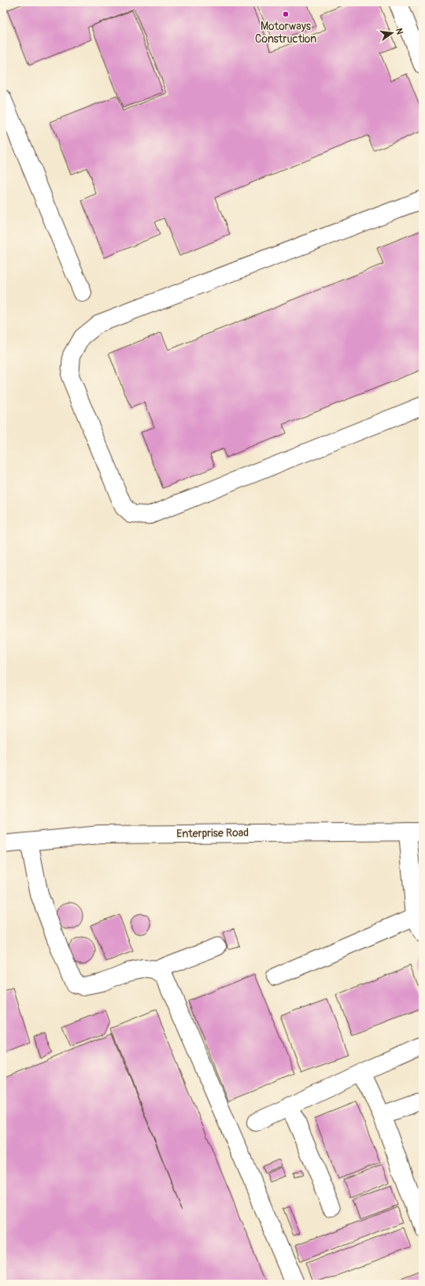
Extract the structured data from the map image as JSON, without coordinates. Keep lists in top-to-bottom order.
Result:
{
  "streets": {
    "main road": ["Enterprise Road"]
  },
  "places": ["Motorways Construction"],
  "north": "right"
}
